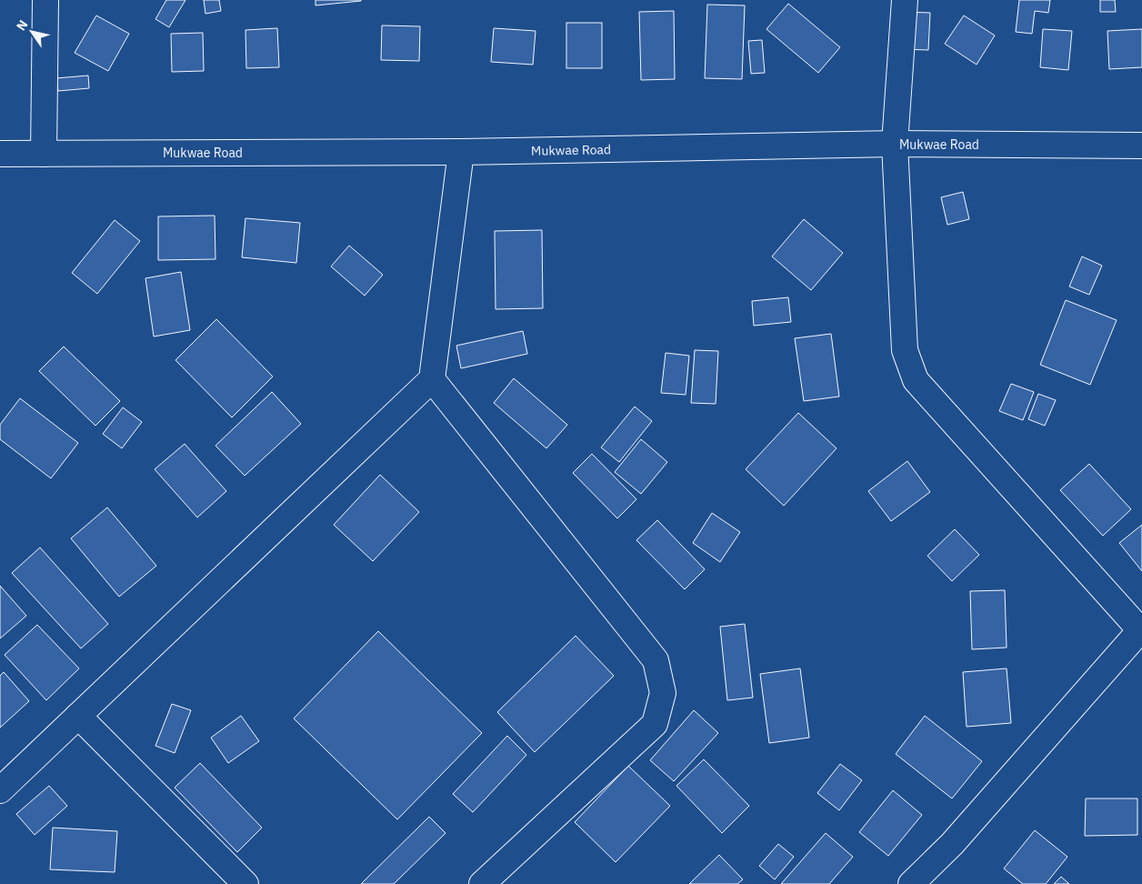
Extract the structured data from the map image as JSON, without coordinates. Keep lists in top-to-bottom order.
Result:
{
  "streets": {
    "street": ["Mukwae Road"]
  },
  "north": "top left"
}
